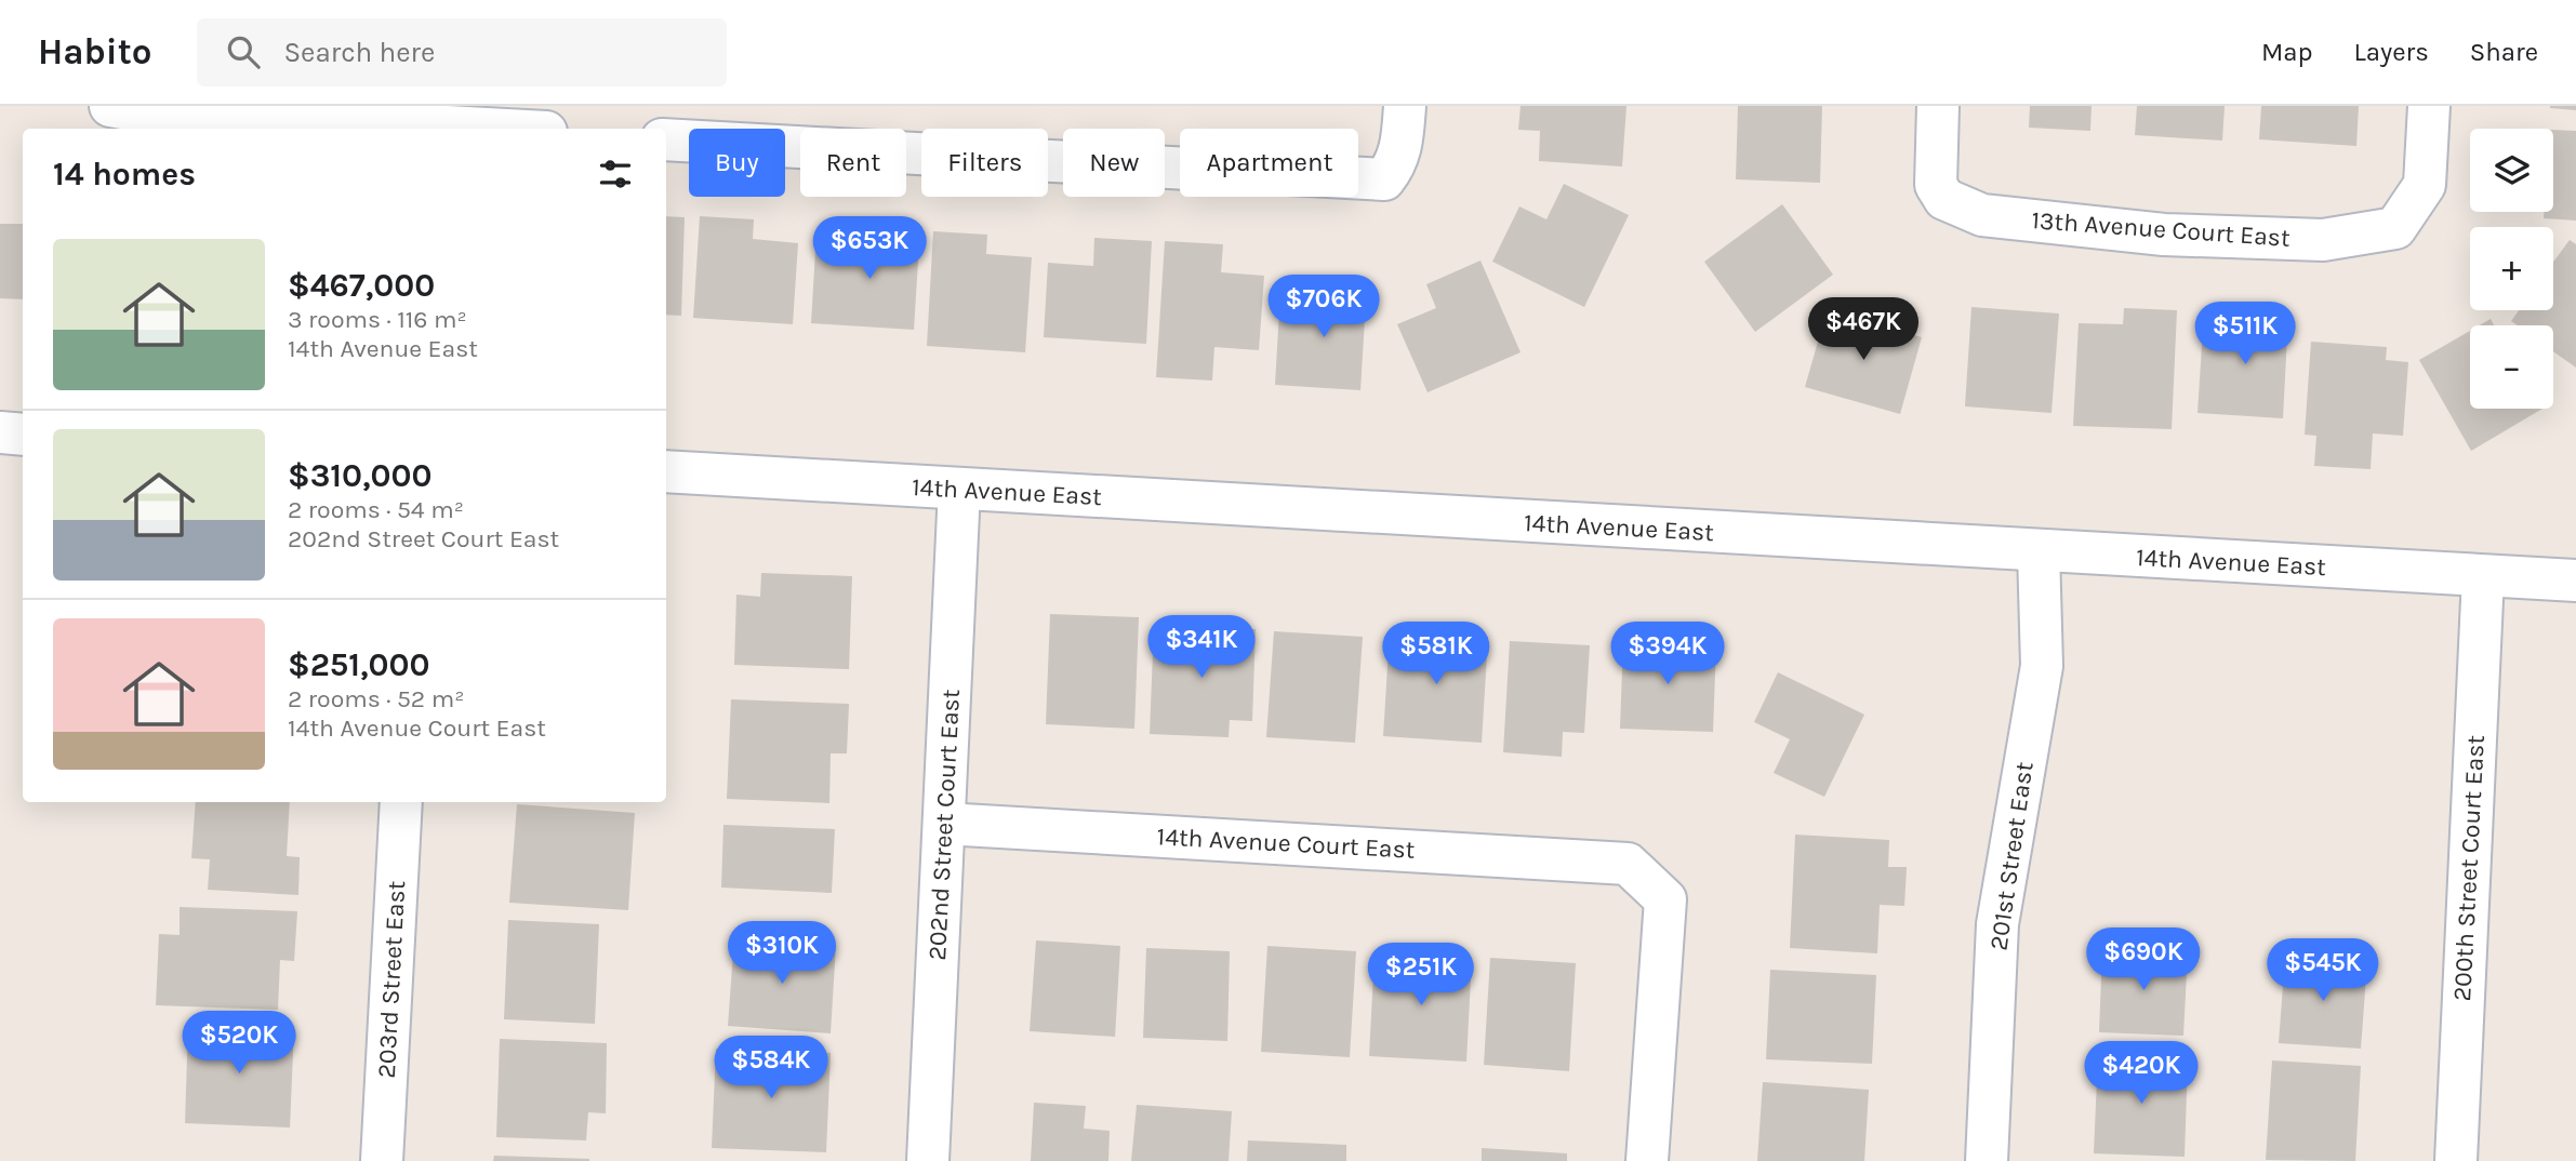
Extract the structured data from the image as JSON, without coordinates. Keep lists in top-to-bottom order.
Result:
{
  "streets": {
    "street": [
      "13th Avenue Court East",
      "14th Avenue East",
      "202nd Street Court East",
      "14th Avenue Court East",
      "201st Street East",
      "200th Street Court East",
      "203rd Street East"
    ]
  },
  "crossings": [
    ["14th Avenue East", "202nd Street Court East"],
    ["14th Avenue East", "201st Street East"],
    ["14th Avenue East", "200th Street Court East"],
    ["202nd Street Court East", "14th Avenue Court East"]
  ],
  "page": {
    "header": "Habito",
    "search": "Search here",
    "nav": ["Map", "Layers", "Share"],
    "map_buttons": ["+", "−"],
    "chip": [
      "Buy",
      "Rent",
      "Filters",
      "New",
      "Apartment"
    ],
    "heading": "14 homes",
    "price": [
      "$653K",
      "$706K",
      "$467K",
      "$511K",
      "$341K",
      "$581K",
      "$394K",
      "$310K",
      "$690K",
      "$545K",
      "$251K",
      "$520K",
      "$584K",
      "$420K"
    ],
    "list": [
      {
        "name": "$467,000",
        "note": "3 rooms · 116 m² · 14th Avenue East"
      },
      {
        "name": "$310,000",
        "note": "2 rooms · 54 m² · 202nd Street Court East"
      },
      {
        "name": "$251,000",
        "note": "2 rooms · 52 m² · 14th Avenue Court East"
      }
    ]
  }
}
